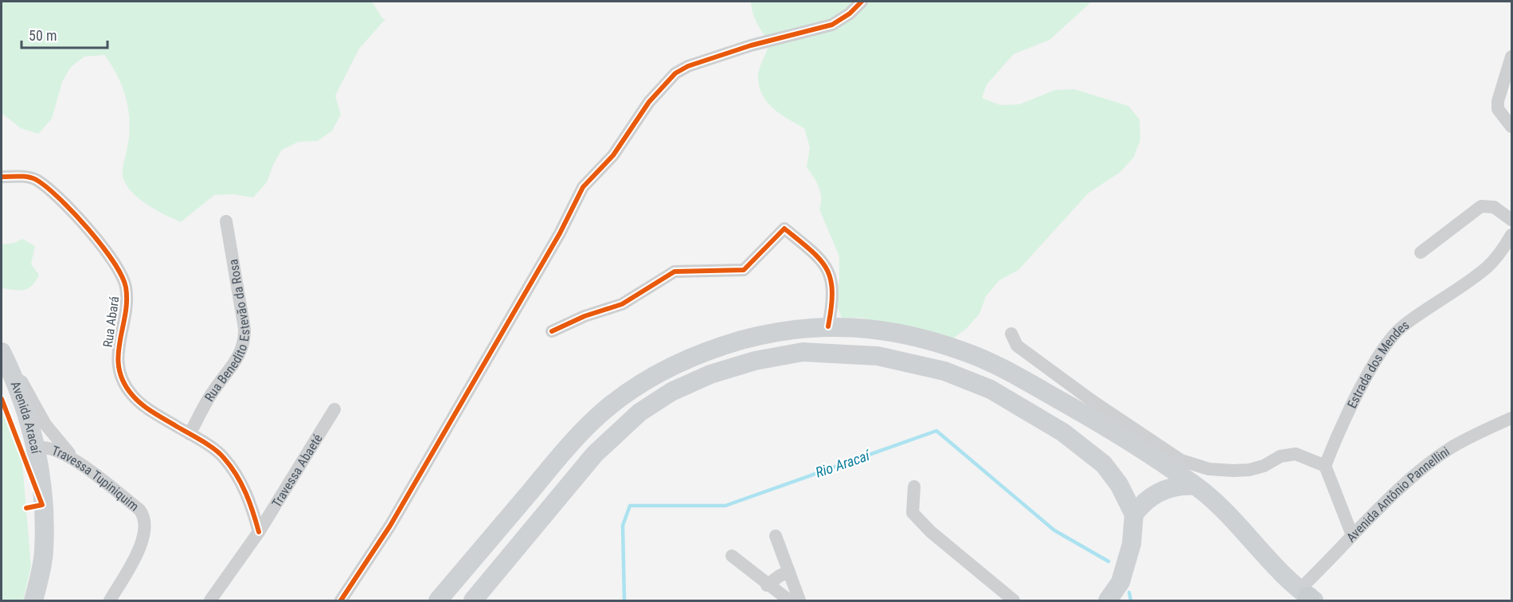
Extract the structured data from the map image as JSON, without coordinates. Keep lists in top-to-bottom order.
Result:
{
  "streets": {
    "main road": ["Avenida Aracaí"],
    "street": [
      "Rua Abará",
      "Rua Benedito Estevão da Rosa",
      "Estrada dos Mendes",
      "Travessa Abaeté",
      "Travessa Tupiniquim",
      "Avenida Antônio Pannellini"
    ]
  },
  "crossings": [
    ["Rua Abará", "Rua Benedito Estevão da Rosa"],
    ["Rua Abará", "Travessa Abaeté"],
    ["Avenida Aracaí", "Travessa Tupiniquim"]
  ],
  "water": ["Rio Aracaí"],
  "scale_bar": "50 m"
}
